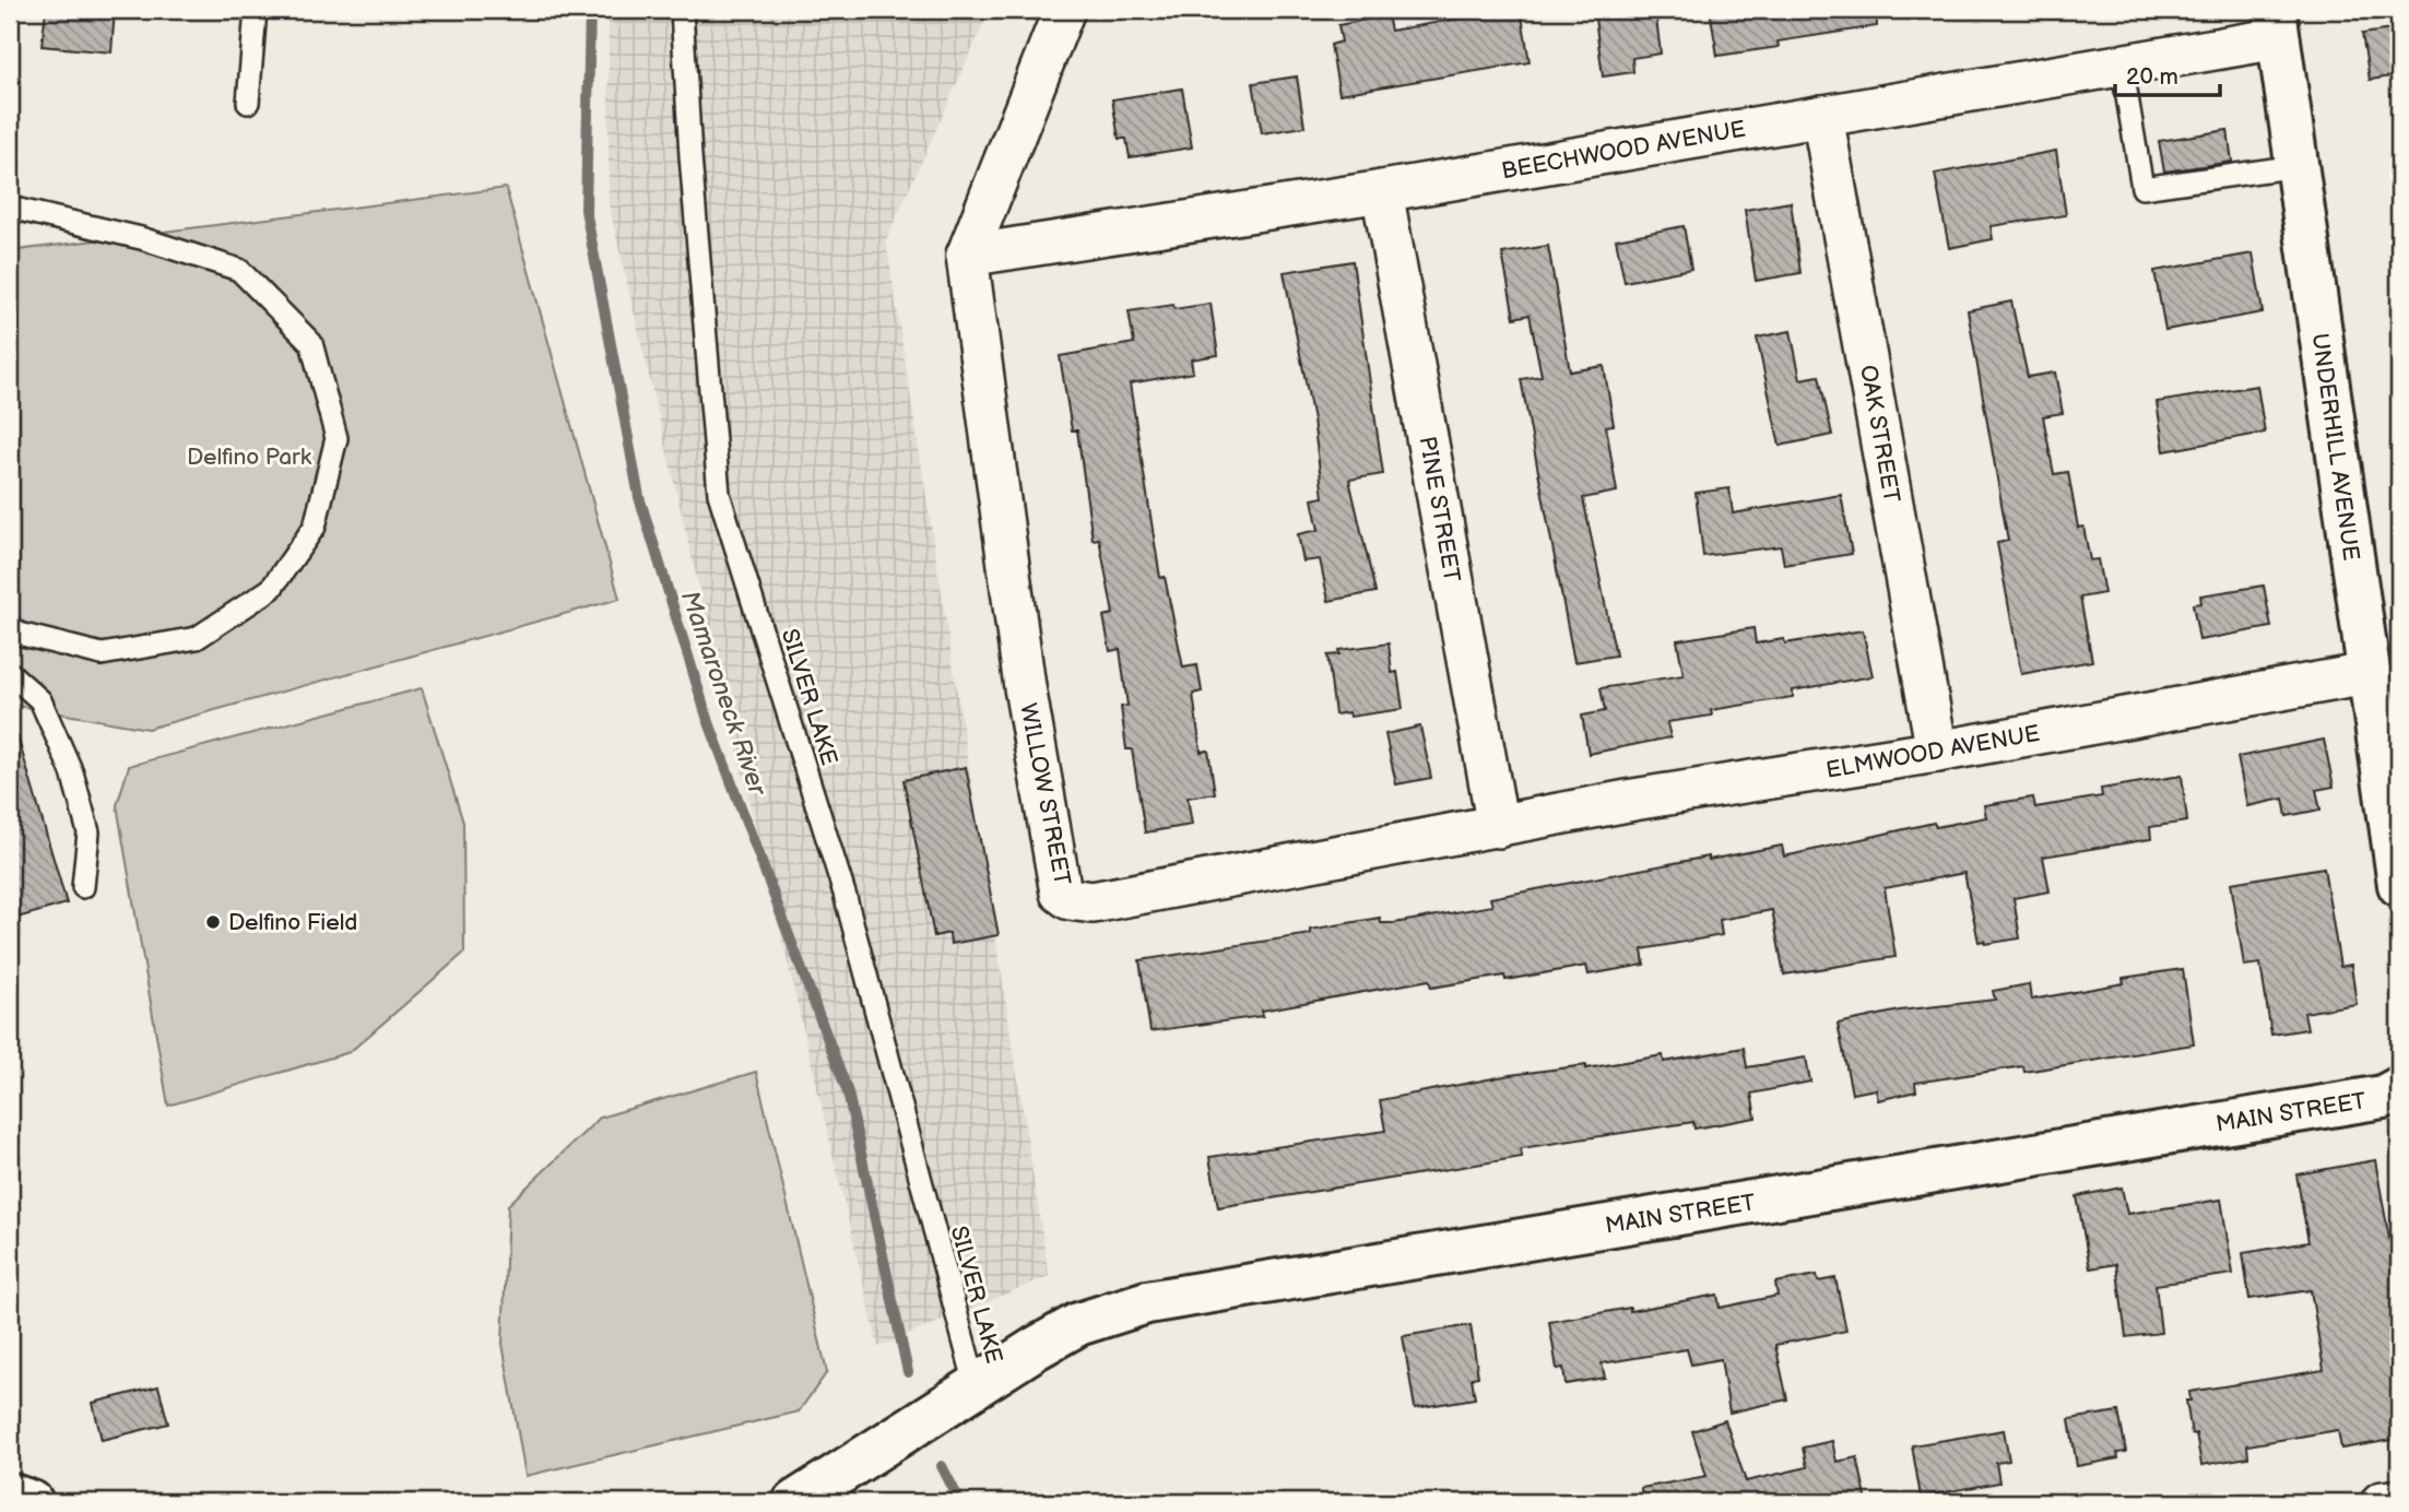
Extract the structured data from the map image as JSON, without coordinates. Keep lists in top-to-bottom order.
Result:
{
  "streets": {
    "main road": ["UNDERHILL AVENUE", "MAIN STREET"],
    "street": [
      "BEECHWOOD AVENUE",
      "OAK STREET",
      "PINE STREET",
      "ELMWOOD AVENUE",
      "WILLOW STREET"
    ],
    "lane": ["SILVER LAKE"]
  },
  "crossings": [
    ["BEECHWOOD AVENUE", "OAK STREET"],
    ["BEECHWOOD AVENUE", "UNDERHILL AVENUE"],
    ["BEECHWOOD AVENUE", "PINE STREET"],
    ["BEECHWOOD AVENUE", "WILLOW STREET"],
    ["OAK STREET", "ELMWOOD AVENUE"],
    ["UNDERHILL AVENUE", "ELMWOOD AVENUE"],
    ["PINE STREET", "ELMWOOD AVENUE"],
    ["PINE STREET", "WILLOW STREET"],
    ["SILVER LAKE", "MAIN STREET"],
    ["ELMWOOD AVENUE", "WILLOW STREET"]
  ],
  "water": ["Mamaroneck River"],
  "parks": ["Delfino Park"],
  "places": ["Delfino Field"],
  "scale_bar": "20 m"
}
